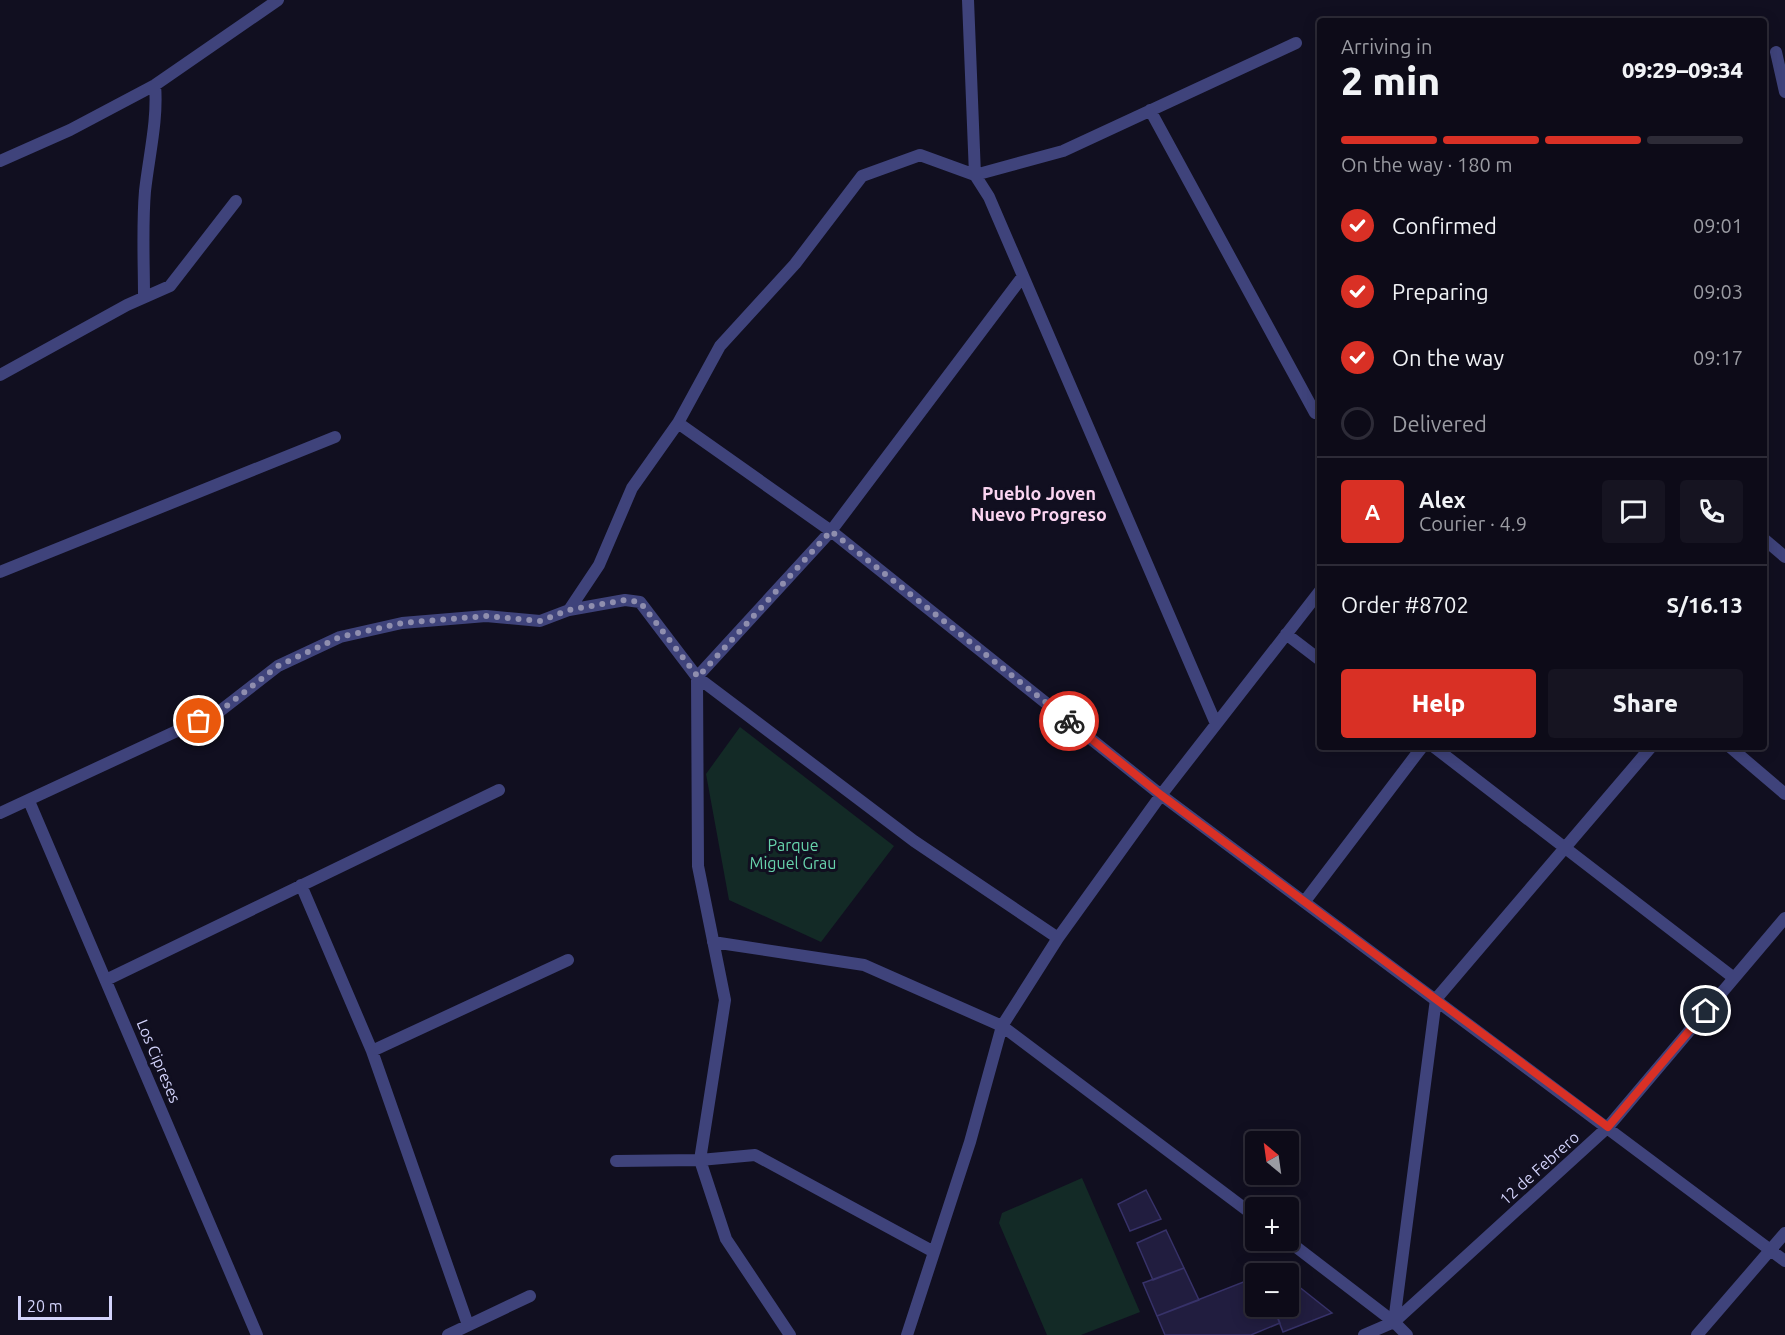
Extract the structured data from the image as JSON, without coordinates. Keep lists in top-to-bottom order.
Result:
{
  "streets": {
    "street": ["Los Cipreses", "12 de Febrero"]
  },
  "districts": ["Pueblo Joven Nuevo Progreso"],
  "parks": ["Parque Miguel Grau"],
  "scale_bar": "20 m",
  "north": "top left",
  "page": {
    "heading": ["2 min", "Arriving in", "09:29–09:34"],
    "panel": [
      "Alex",
      "Courier · 4.9",
      "Order #8702",
      "S/16.13"
    ],
    "bar": "On the way · 180 m",
    "list": [
      ["Confirmed", "09:01"],
      ["Preparing", "09:03"],
      ["On the way", "09:17"],
      "Delivered"
    ],
    "round": "A",
    "buttons": ["Help", "Share"],
    "map_buttons": ["+", "−"],
    "scale": "20 m"
  }
}
